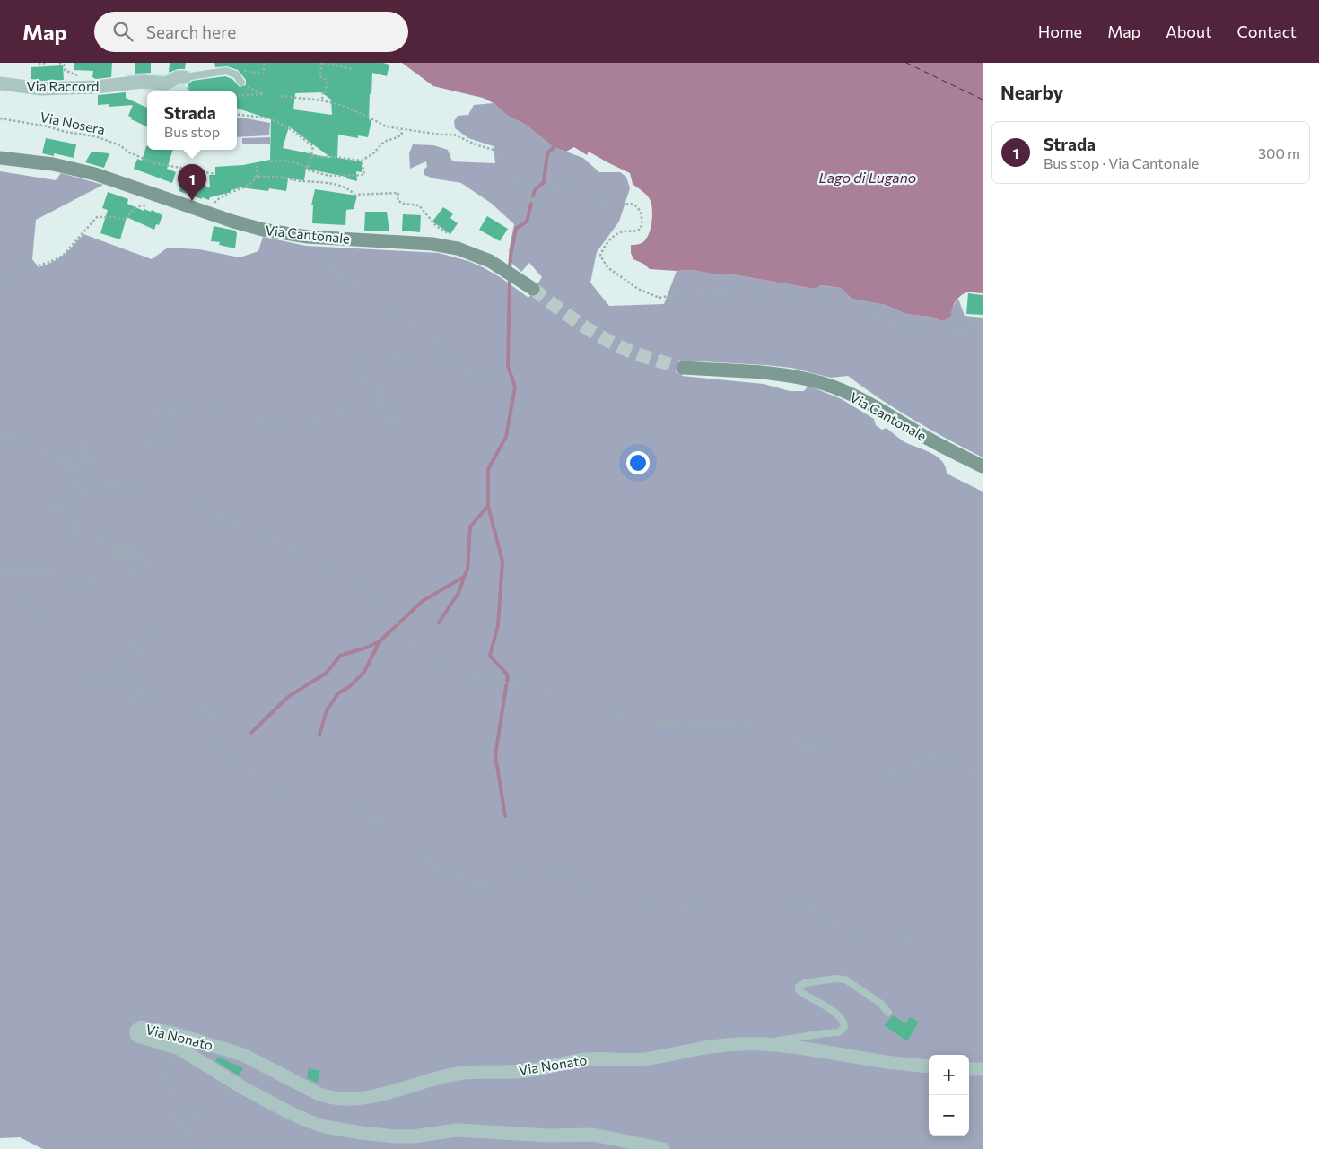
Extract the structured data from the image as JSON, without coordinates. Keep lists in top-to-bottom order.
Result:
{
  "streets": {
    "main road": ["Via Cantonale"],
    "street": ["Via Raccord", "Via Nonato"],
    "path": ["Via Nosera"]
  },
  "water": ["Lago di Lugano"],
  "page": {
    "header": "Map",
    "search": "Search here",
    "nav": [
      "Home",
      "Map",
      "About",
      "Contact"
    ],
    "heading": "Nearby",
    "popup": ["Strada", "Bus stop"],
    "list": [
      {
        "mark": "1",
        "name": "Strada",
        "note": "Bus stop · Via Cantonale",
        "value": "300 m"
      }
    ],
    "pins": "1",
    "map_buttons": ["+", "−"]
  }
}
